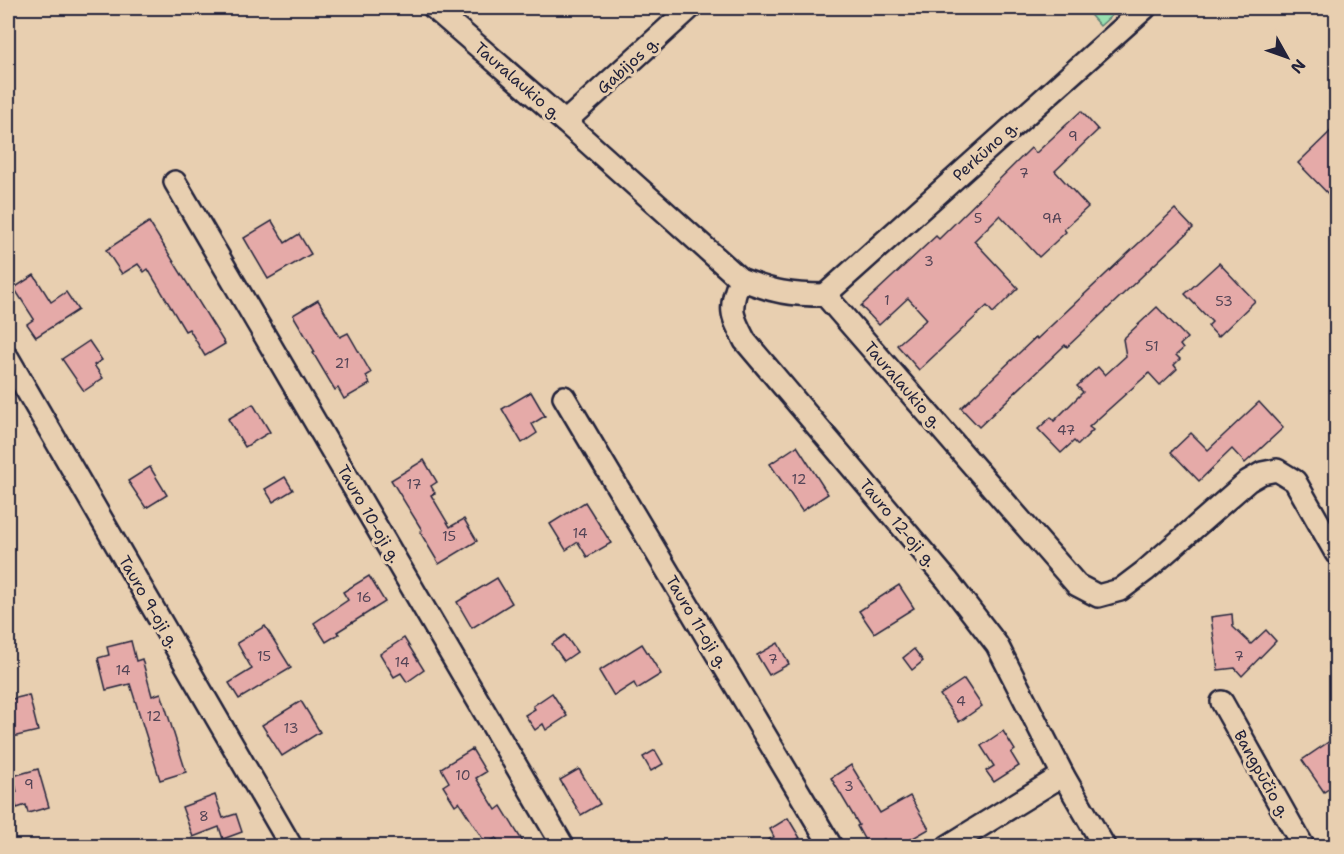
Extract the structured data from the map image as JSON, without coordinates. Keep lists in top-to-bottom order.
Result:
{
  "streets": {
    "street": [
      "Gabijos g.",
      "Tauralaukio g.",
      "Perkūno g.",
      "Tauro 10-oji g.",
      "Tauro 12-oji g.",
      "Tauro 9-oji g.",
      "Tauro 11-oji g.",
      "Bangpūčio g."
    ]
  },
  "crossings": [
    ["Gabijos g.", "Tauralaukio g."],
    ["Tauralaukio g.", "Perkūno g."],
    ["Tauralaukio g.", "Tauro 12-oji g."]
  ],
  "house_numbers": [
    "9",
    "7",
    "5",
    "9A",
    "3",
    "1",
    "53",
    "51",
    "21",
    "47",
    "12",
    "17",
    "14",
    "15",
    "16",
    "15",
    "7",
    "7",
    "14",
    "14",
    "4",
    "12",
    "13",
    "10",
    "9",
    "3",
    "8"
  ],
  "north": "bottom right"
}
